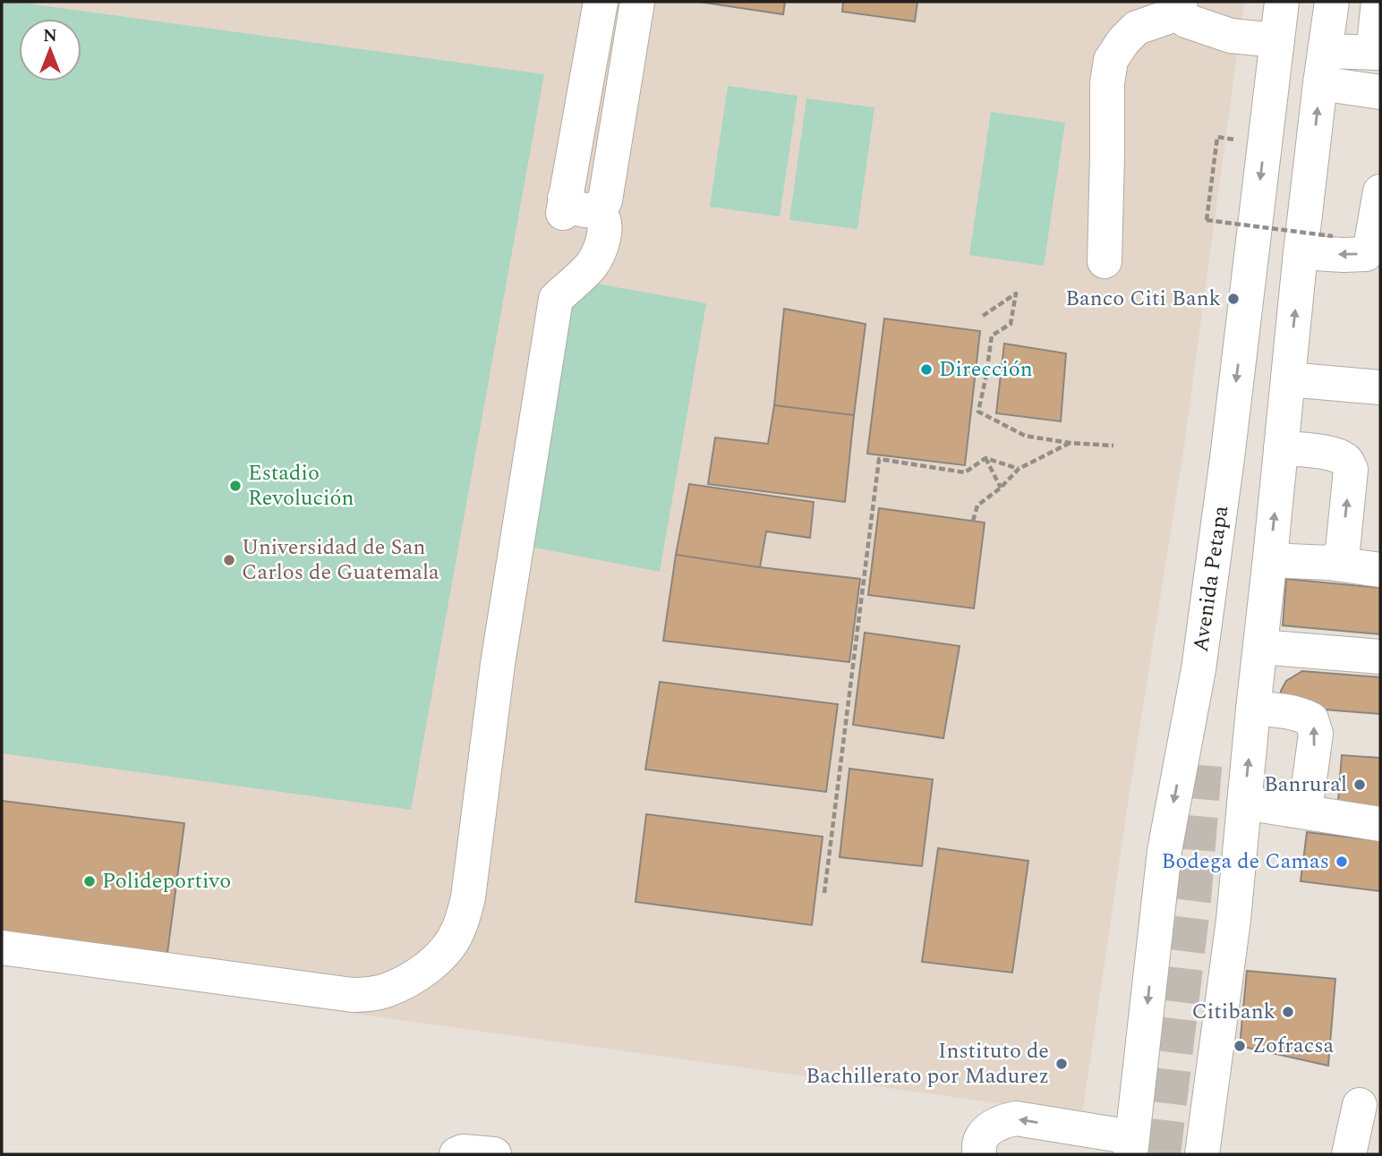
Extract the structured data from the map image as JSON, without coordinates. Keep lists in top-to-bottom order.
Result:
{
  "streets": {
    "main road": ["Avenida Petapa"]
  },
  "places": [
    "Banco Citi Bank",
    "Dirección",
    "Estadio Revolución",
    "Universidad de San Carlos de Guatemala",
    "Banrural",
    "Bodega de Camas",
    "Polideportivo",
    "Citibank",
    "Zofracsa",
    "Instituto de Bachillerato por Madurez"
  ],
  "north": "top"
}
